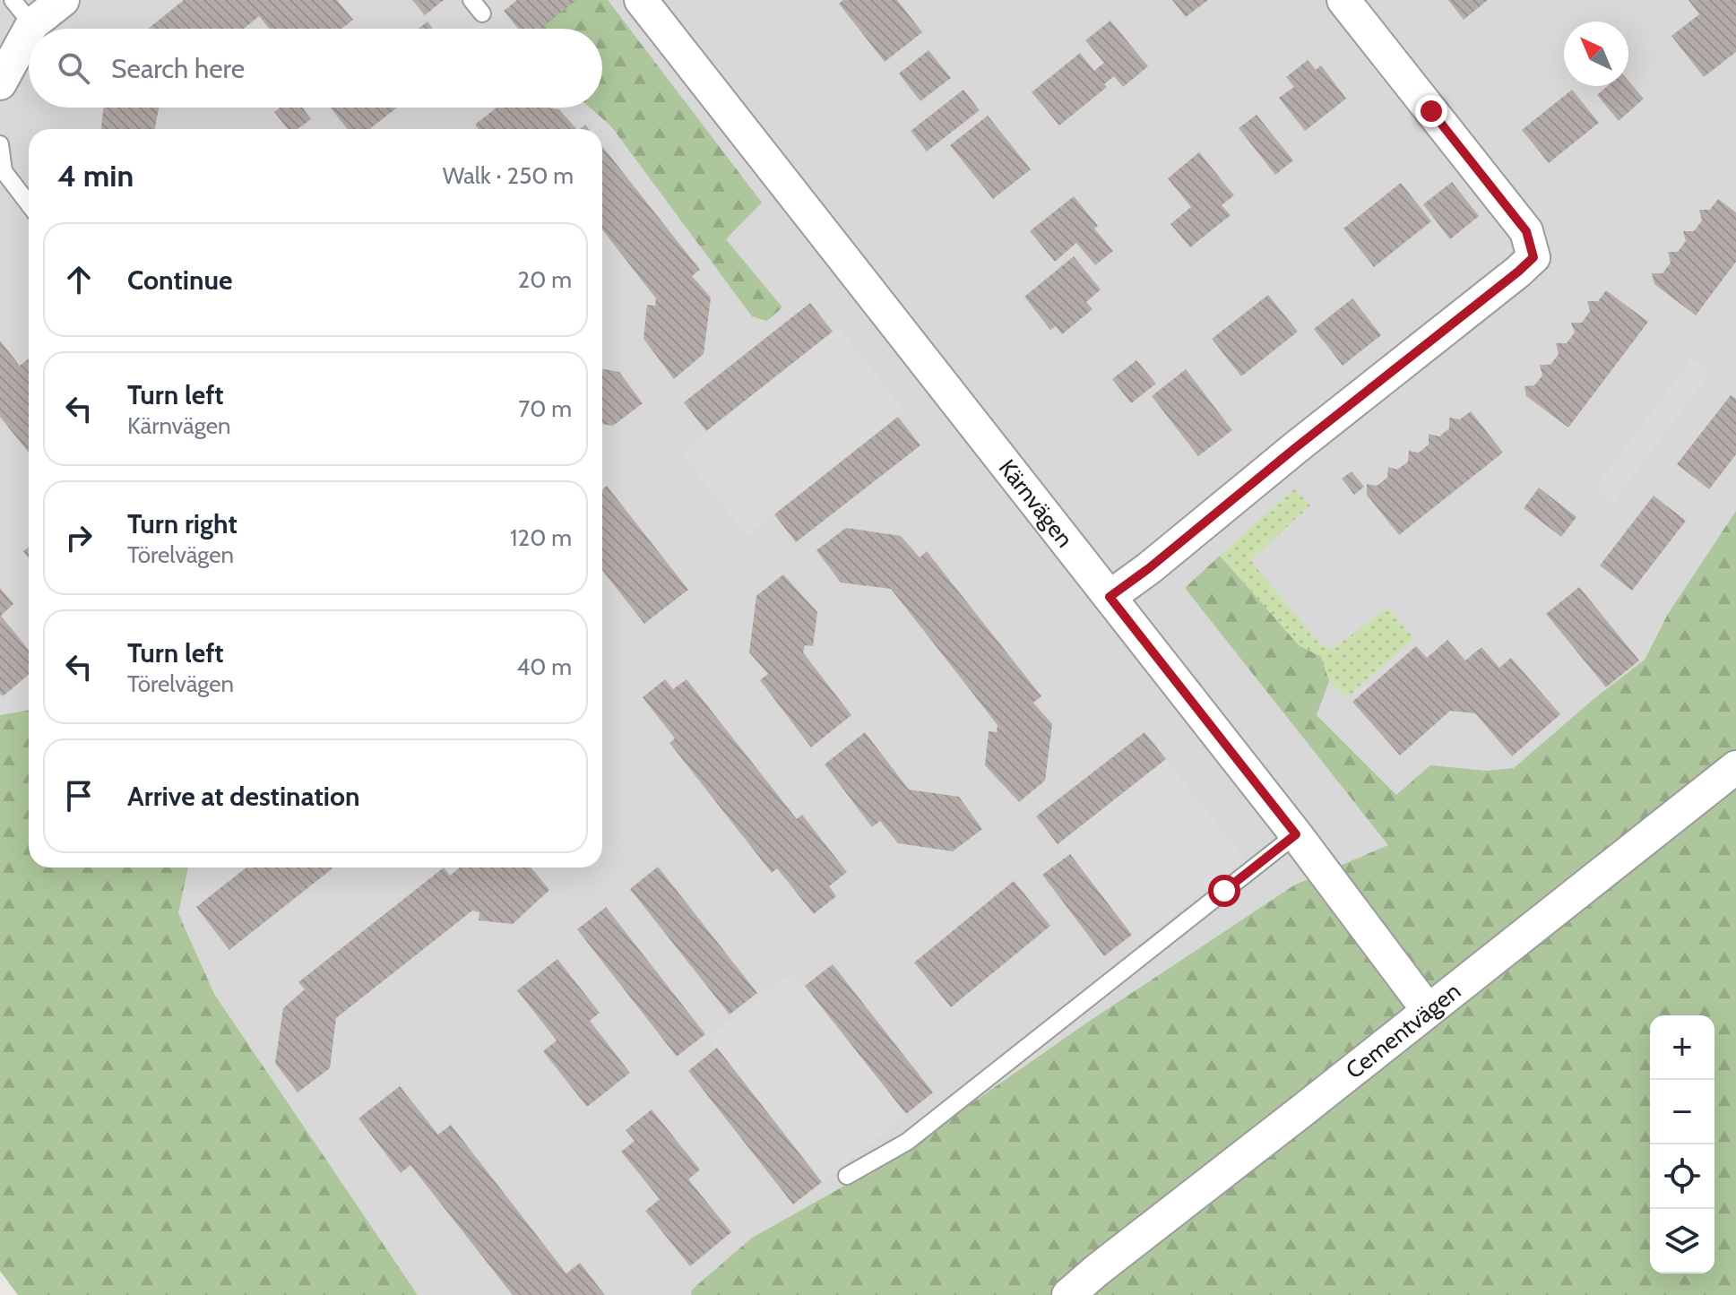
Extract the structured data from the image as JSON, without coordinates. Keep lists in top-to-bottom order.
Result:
{
  "streets": {
    "street": ["Kärnvägen", "Cementvägen"]
  },
  "crossings": [
    ["Kärnvägen", "Cementvägen"]
  ],
  "north": "top left",
  "page": {
    "search": "Search here",
    "heading": ["4 min", "Walk · 250 m"],
    "list": [
      ["Continue", "20 m"],
      ["Turn left", "Kärnvägen", "70 m"],
      ["Turn right", "Törelvägen", "120 m"],
      ["Turn left", "Törelvägen", "40 m"],
      "Arrive at destination"
    ],
    "map_buttons": ["+", "−"]
  }
}
